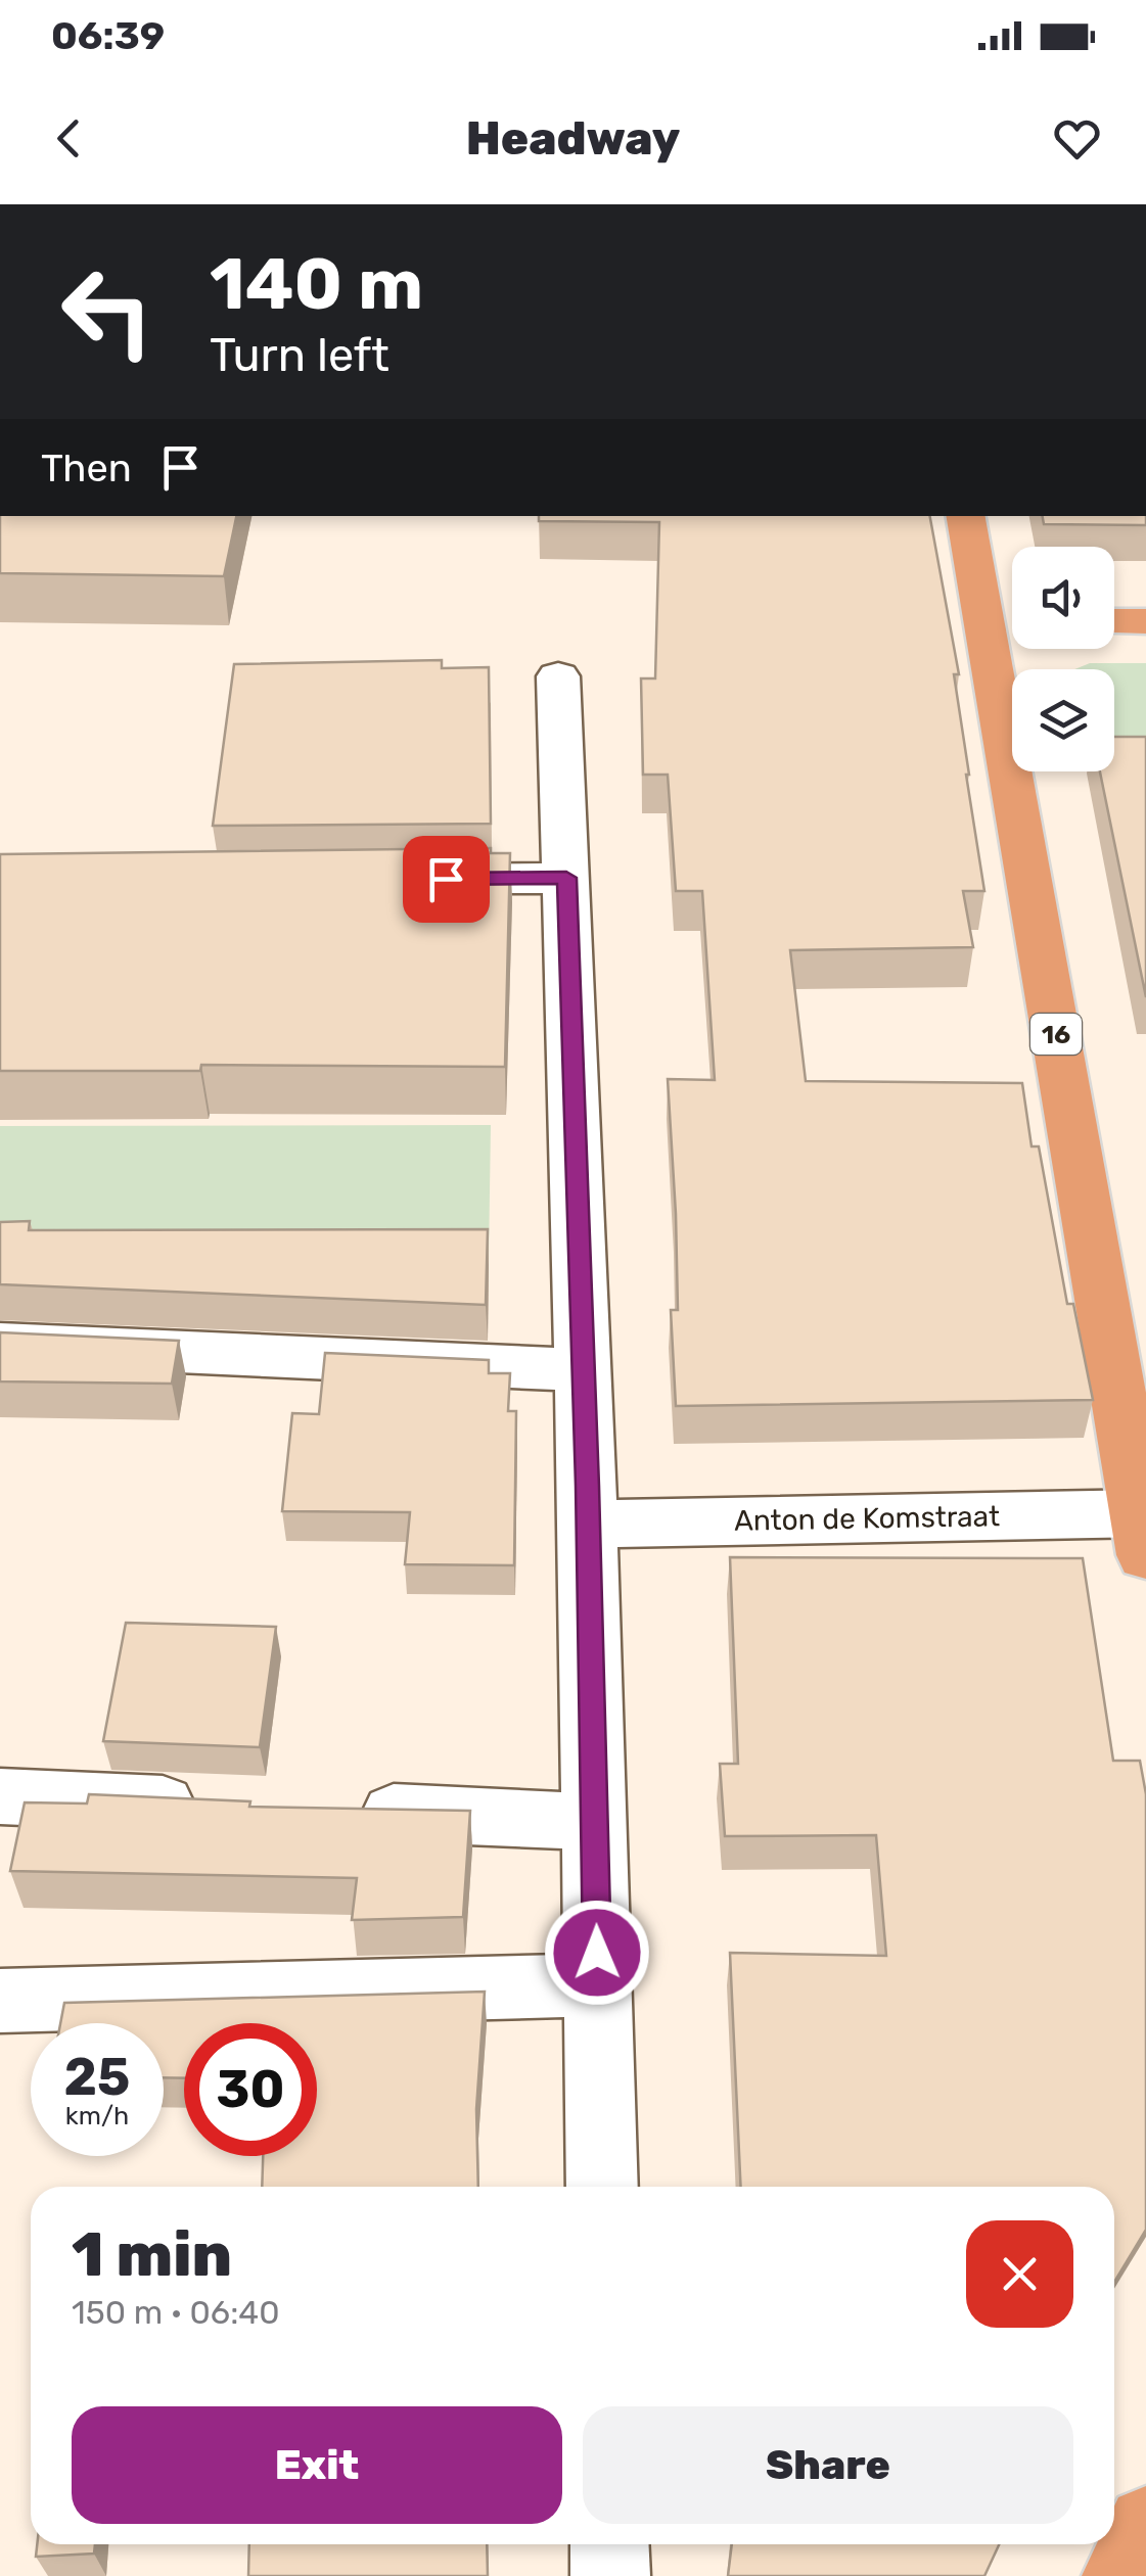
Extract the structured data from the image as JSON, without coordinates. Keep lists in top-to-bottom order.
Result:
{
  "streets": {
    "main road": ["16"],
    "street": ["Anton de Komstraat"]
  },
  "crossings": [
    ["16", "Anton de Komstraat"]
  ],
  "page": {
    "status": "06:39",
    "header": "Headway",
    "turn": ["140 m", "Turn left"],
    "then": "Then",
    "speed": "25 km/h",
    "limit": "30",
    "heading": ["1 min", "150 m · 06:40"],
    "buttons": ["Exit", "Share"]
  }
}
